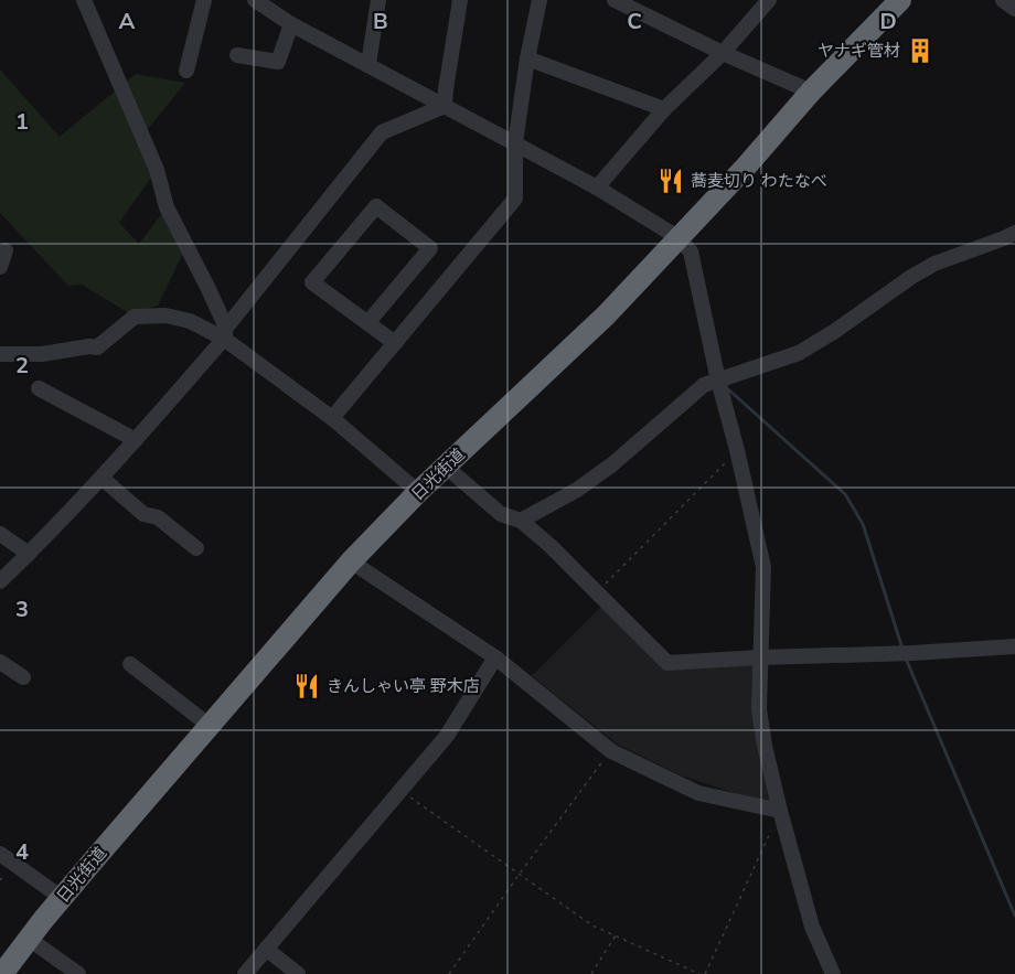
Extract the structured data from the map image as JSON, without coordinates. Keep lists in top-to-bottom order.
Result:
{
  "streets": {
    "highway": ["日光街道"]
  },
  "places": {
    "building": ["ヤナギ管材"],
    "restaurant": ["蕎麦切り わたなべ", "きんしゃい亭 野木店"]
  },
  "grid": {
    "columns": [
      "A",
      "B",
      "C",
      "D"
    ],
    "rows": [
      "1",
      "2",
      "3",
      "4"
    ]
  }
}
